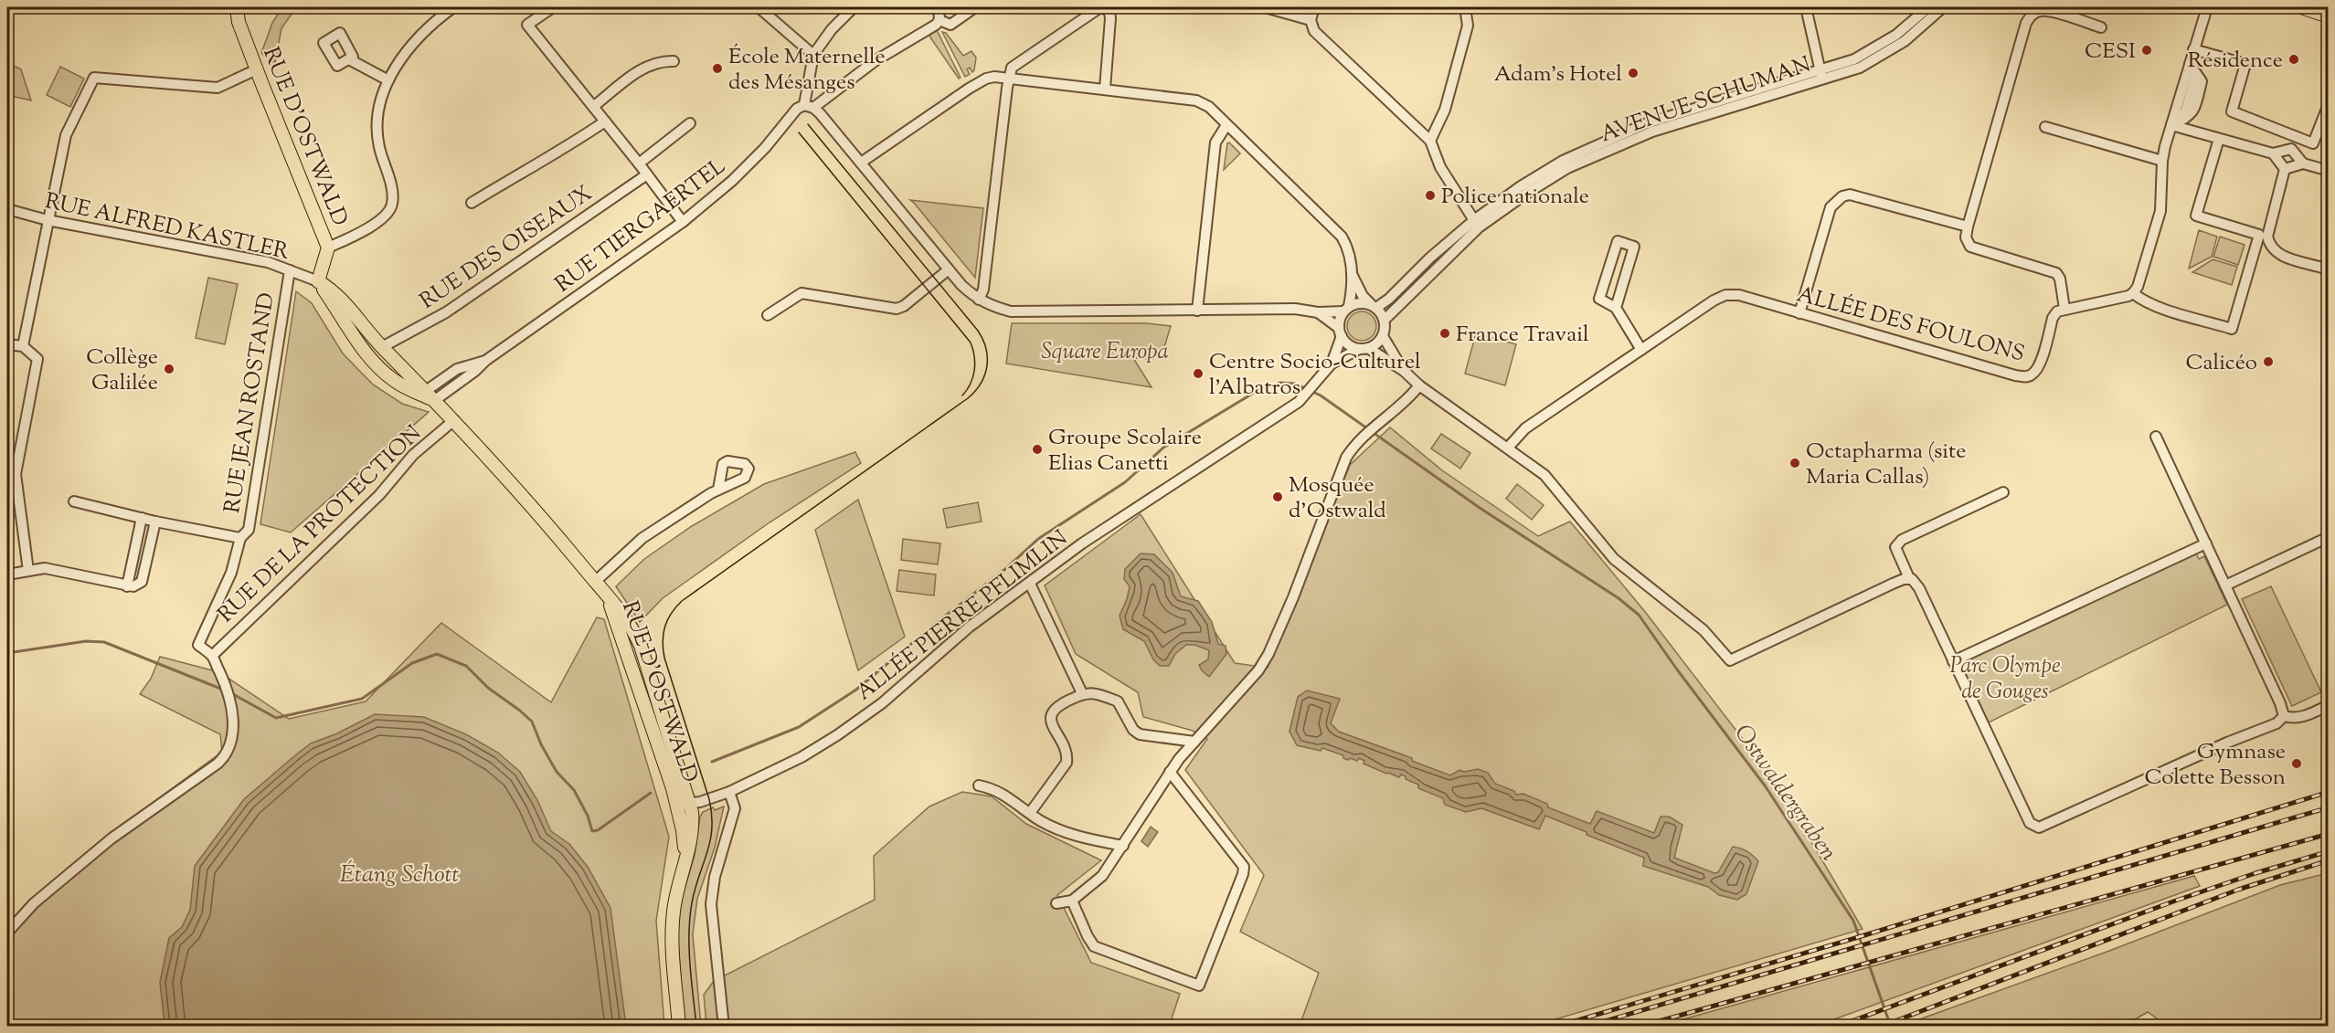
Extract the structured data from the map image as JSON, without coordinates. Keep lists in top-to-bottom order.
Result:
{
  "streets": {
    "main road": ["RUE D'OSTWALD"],
    "street": [
      "AVENUE SCHUMAN",
      "RUE TIERGAERTEL",
      "RUE ALFRED KASTLER",
      "RUE DES OISEAUX",
      "ALLÉE DES FOULONS",
      "RUE JEAN ROSTAND",
      "RUE DE LA PROTECTION",
      "ALLÉE PIERRE PFLIMLIN"
    ]
  },
  "crossings": [
    ["AVENUE SCHUMAN", "ALLÉE PIERRE PFLIMLIN"],
    ["RUE D'OSTWALD", "RUE TIERGAERTEL"],
    ["RUE D'OSTWALD", "RUE ALFRED KASTLER"],
    ["RUE D'OSTWALD", "RUE DES OISEAUX"],
    ["RUE D'OSTWALD", "RUE DE LA PROTECTION"],
    ["RUE D'OSTWALD", "ALLÉE PIERRE PFLIMLIN"],
    ["RUE ALFRED KASTLER", "RUE JEAN ROSTAND"],
    ["RUE JEAN ROSTAND", "RUE DE LA PROTECTION"]
  ],
  "water": ["Ostwaldergraben", "Étang Schott"],
  "parks": ["Square Europa", "Parc Olympe de Gouges"],
  "places": [
    "CESI",
    "Résidence",
    "École Maternelle des Mésanges",
    "Adam's Hotel",
    "Police nationale",
    "France Travail",
    "Calicéo",
    "Collège Galilée",
    "Centre Socio-Culturel l'Albatros",
    "Groupe Scolaire Elias Canetti",
    "Octapharma (site Maria Callas)",
    "Mosquée d'Ostwald",
    "Gymnase Colette Besson"
  ]
}
